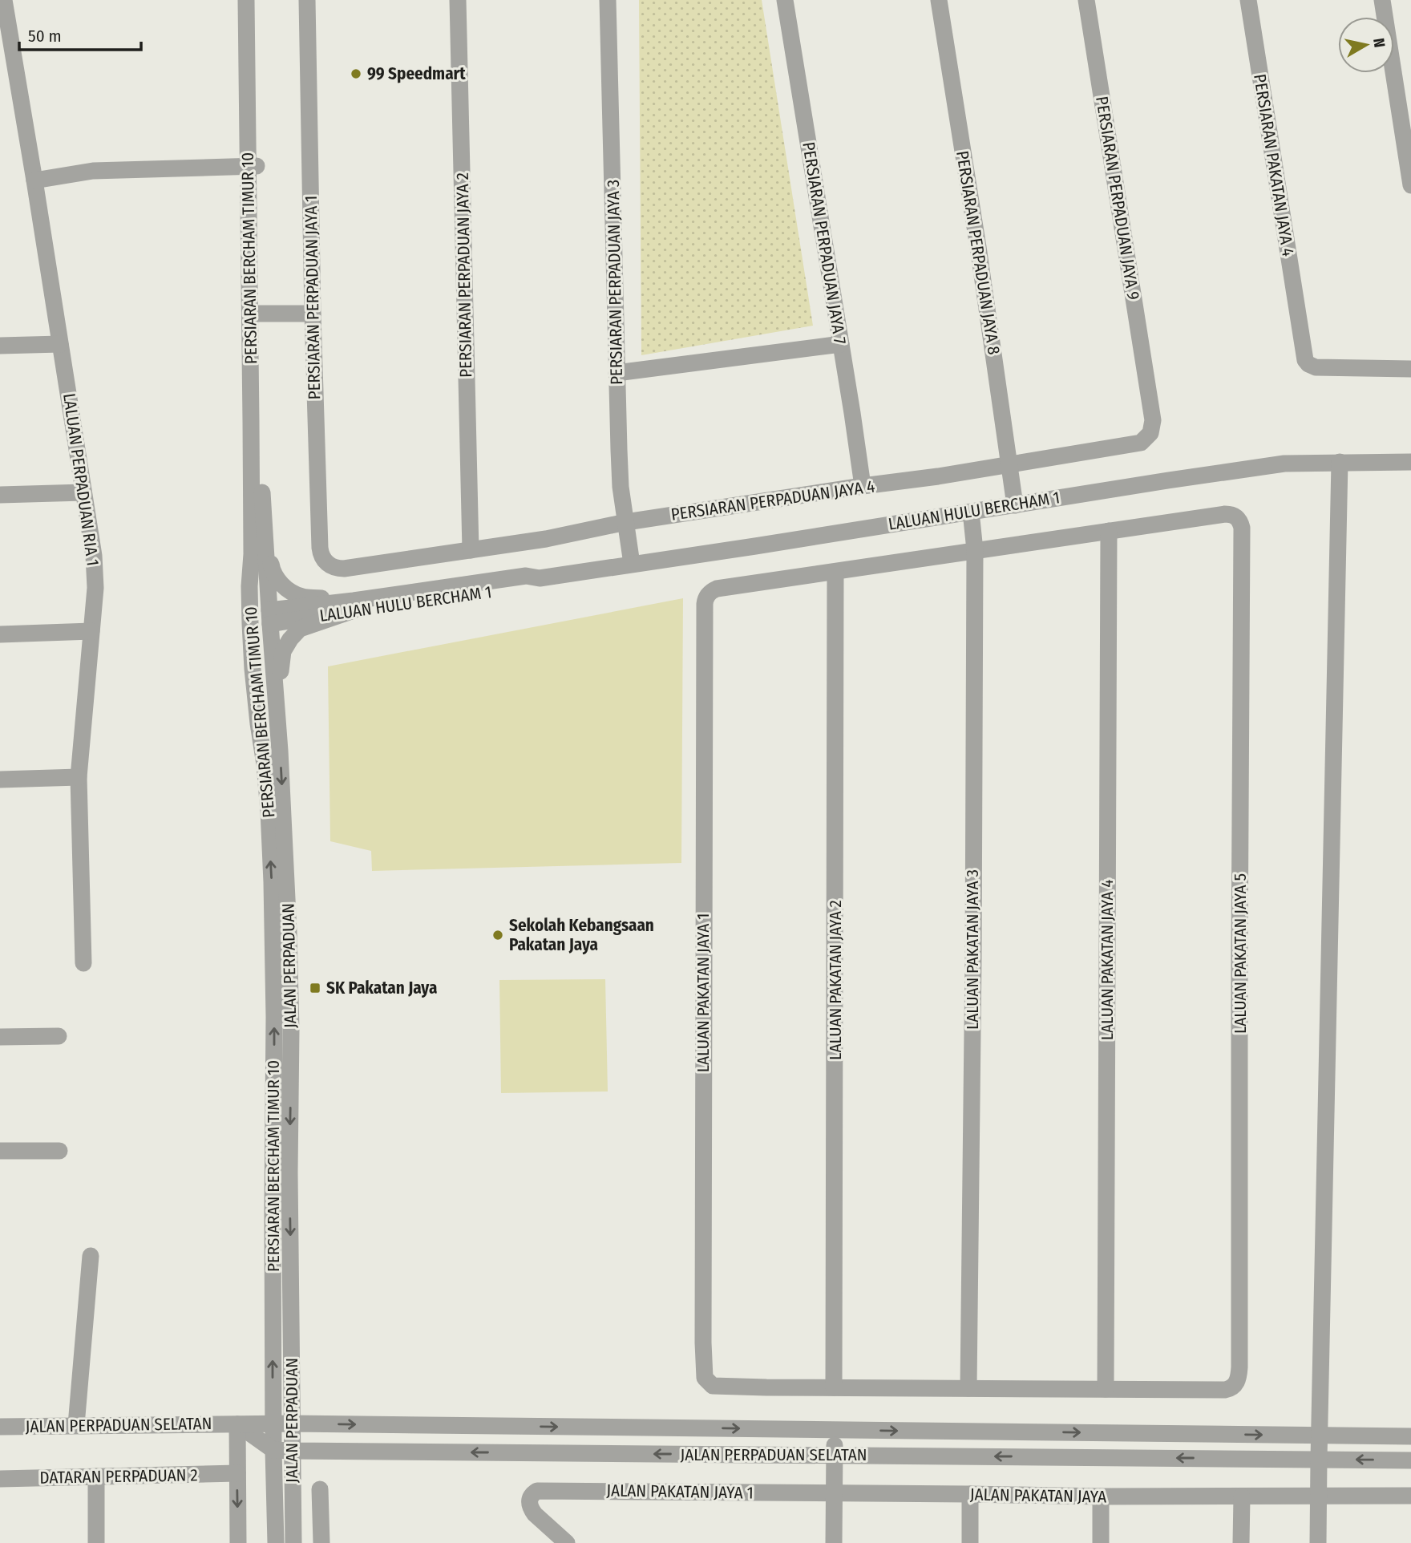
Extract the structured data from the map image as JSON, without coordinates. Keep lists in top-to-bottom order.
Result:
{
  "streets": {
    "street": [
      "PERSIARAN PAKATAN JAYA 4",
      "PERSIARAN PERPADUAN JAYA 9",
      "PERSIARAN PERPADUAN JAYA 7",
      "PERSIARAN PERPADUAN JAYA 8",
      "PERSIARAN BERCHAM TIMUR 10",
      "PERSIARAN PERPADUAN JAYA 2",
      "PERSIARAN PERPADUAN JAYA 3",
      "PERSIARAN PERPADUAN JAYA 1",
      "LALUAN PERPADUAN RIA 1",
      "PERSIARAN PERPADUAN JAYA 4",
      "LALUAN HULU BERCHAM 1",
      "LALUAN PAKATAN JAYA 3",
      "LALUAN PAKATAN JAYA 5",
      "LALUAN PAKATAN JAYA 4",
      "JALAN PERPADUAN",
      "LALUAN PAKATAN JAYA 2",
      "LALUAN PAKATAN JAYA 1",
      "JALAN PERPADUAN SELATAN",
      "DATARAN PERPADUAN 2",
      "JALAN PAKATAN JAYA 1",
      "JALAN PAKATAN JAYA"
    ]
  },
  "crossings": [
    ["PERSIARAN PERPADUAN JAYA 9", "PERSIARAN PERPADUAN JAYA 4"],
    ["PERSIARAN PERPADUAN JAYA 7", "PERSIARAN PERPADUAN JAYA 4"],
    ["PERSIARAN PERPADUAN JAYA 8", "PERSIARAN PERPADUAN JAYA 4"],
    ["PERSIARAN PERPADUAN JAYA 8", "LALUAN HULU BERCHAM 1"],
    ["PERSIARAN BERCHAM TIMUR 10", "LALUAN HULU BERCHAM 1"],
    ["PERSIARAN BERCHAM TIMUR 10", "JALAN PERPADUAN"],
    ["PERSIARAN BERCHAM TIMUR 10", "JALAN PERPADUAN SELATAN"],
    ["PERSIARAN PERPADUAN JAYA 2", "PERSIARAN PERPADUAN JAYA 4"],
    ["PERSIARAN PERPADUAN JAYA 3", "PERSIARAN PERPADUAN JAYA 4"],
    ["PERSIARAN PERPADUAN JAYA 3", "LALUAN HULU BERCHAM 1"],
    ["PERSIARAN PERPADUAN JAYA 1", "PERSIARAN PERPADUAN JAYA 4"],
    ["LALUAN HULU BERCHAM 1", "LALUAN PAKATAN JAYA 3"],
    ["LALUAN HULU BERCHAM 1", "JALAN PERPADUAN"],
    ["LALUAN PAKATAN JAYA 3", "LALUAN PAKATAN JAYA 1"],
    ["LALUAN PAKATAN JAYA 5", "LALUAN PAKATAN JAYA 1"],
    ["LALUAN PAKATAN JAYA 4", "LALUAN PAKATAN JAYA 1"],
    ["JALAN PERPADUAN", "JALAN PERPADUAN SELATAN"],
    ["LALUAN PAKATAN JAYA 2", "LALUAN PAKATAN JAYA 1"],
    ["JALAN PAKATAN JAYA 1", "JALAN PAKATAN JAYA"]
  ],
  "one_way": ["JALAN PERPADUAN"],
  "places": {
    "other": ["99 Speedmart", "Sekolah Kebangsaan Pakatan Jaya"],
    "transit": ["SK Pakatan Jaya"]
  },
  "scale_bar": "50 m",
  "north": "right"
}
